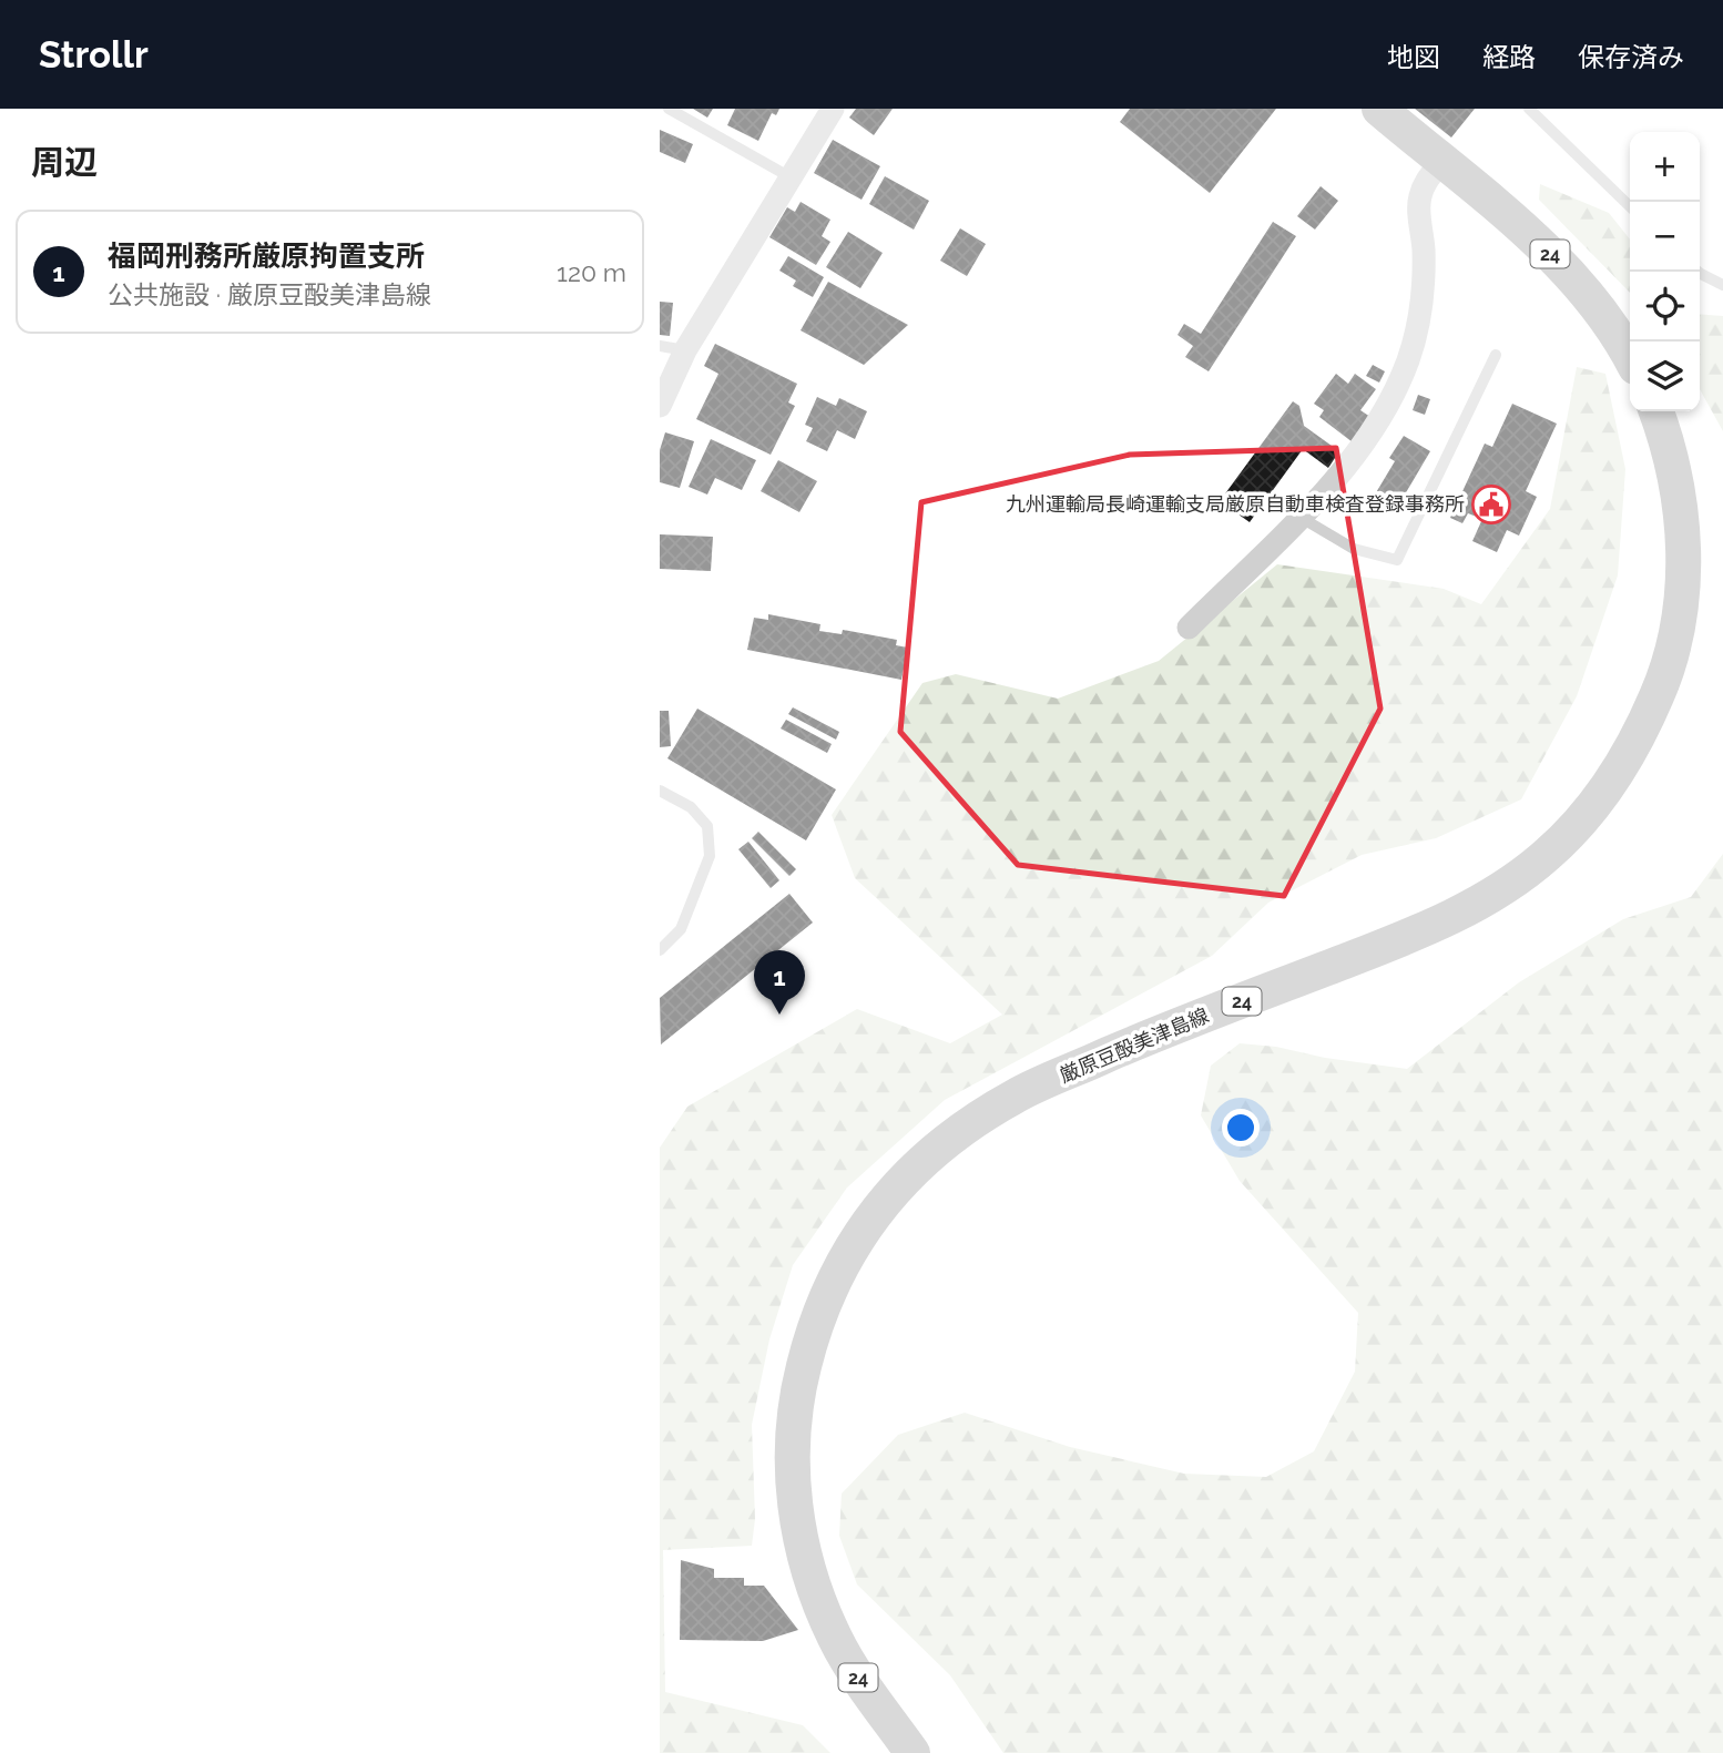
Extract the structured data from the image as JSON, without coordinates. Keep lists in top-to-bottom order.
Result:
{
  "streets": {
    "main road": ["24", "厳原豆酘美津島線"]
  },
  "places": {
    "public building": ["九州運輸局長崎運輸支局厳原自動車検査登録事務所"]
  },
  "page": {
    "header": "Strollr",
    "nav": ["地図", "経路", "保存済み"],
    "heading": "周辺",
    "map_buttons": ["+", "−"],
    "list": [
      {
        "mark": "1",
        "name": "福岡刑務所厳原拘置支所",
        "note": "公共施設 · 厳原豆酘美津島線",
        "value": "120 m"
      }
    ],
    "pins": "1"
  }
}
